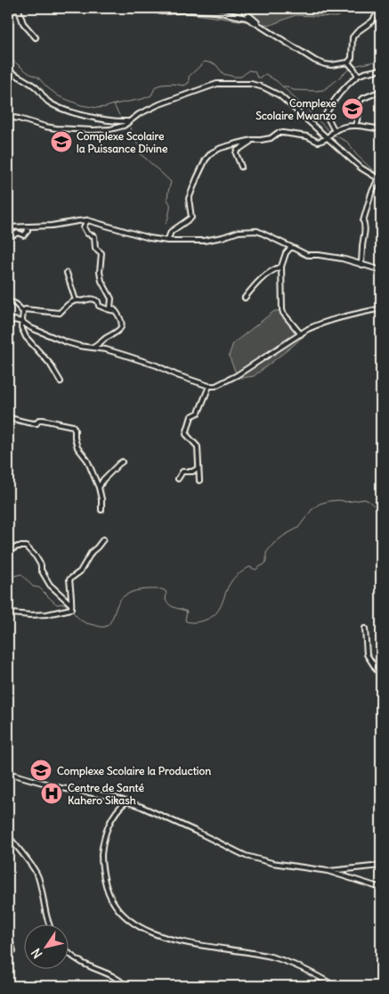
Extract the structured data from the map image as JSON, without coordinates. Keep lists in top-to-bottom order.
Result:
{
  "places": {
    "school or university": ["Complexe Scolaire Mwanzo", "Complexe Scolaire la Puissance Divine", "Complexe Scolaire la Production"],
    "hospital": ["Centre de Santé Kahero Sikash"]
  },
  "north": "bottom left"
}
